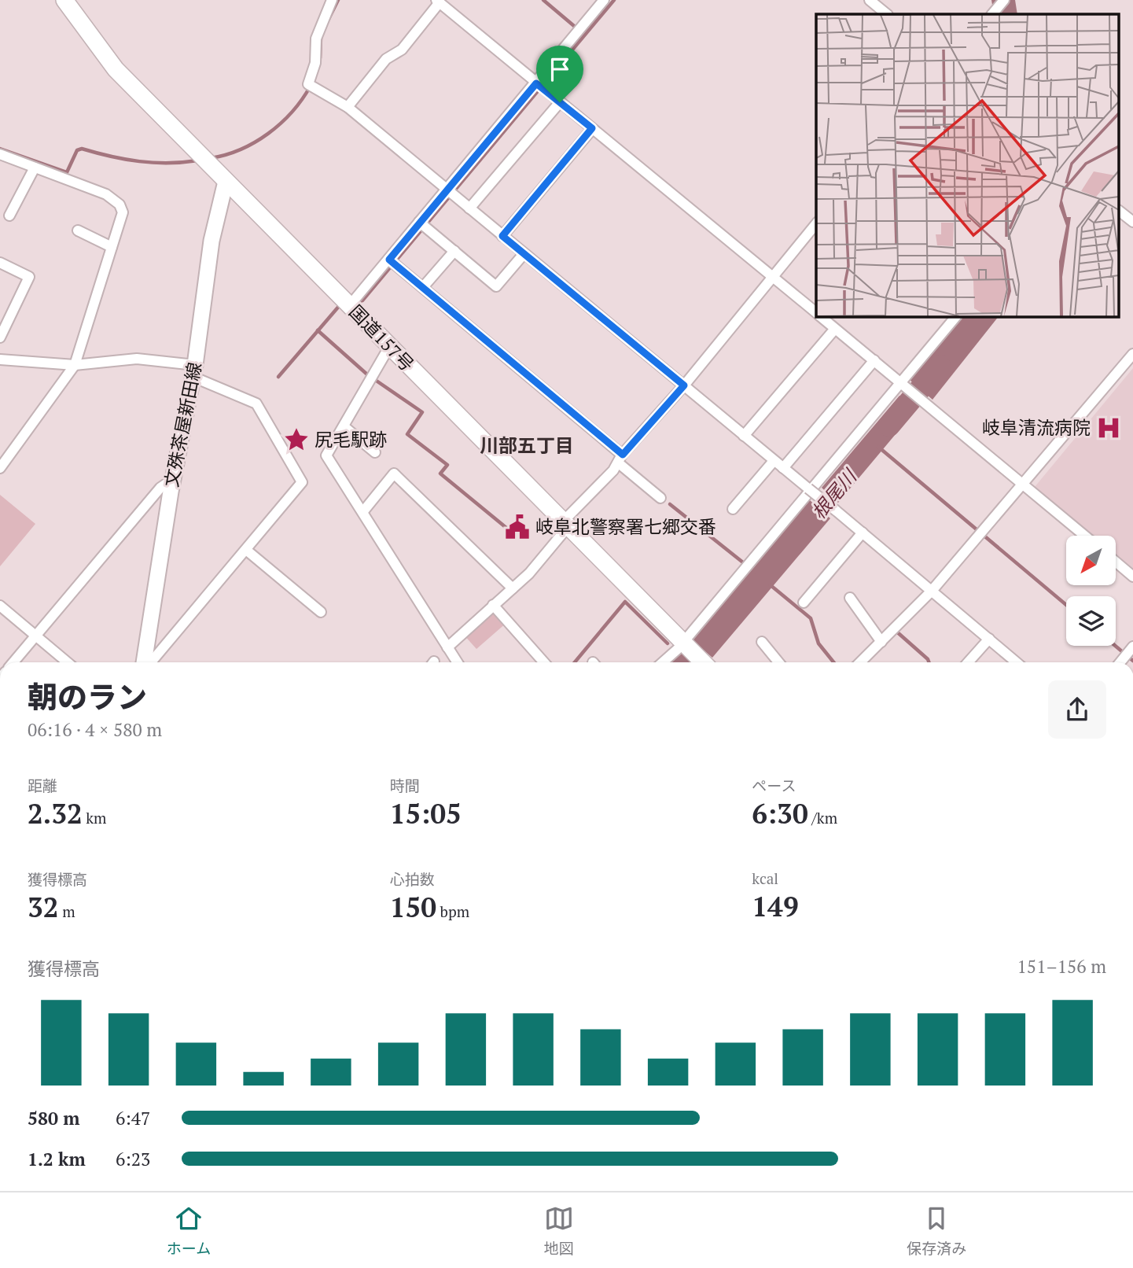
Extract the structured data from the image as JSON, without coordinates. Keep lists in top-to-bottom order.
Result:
{
  "streets": {
    "highway": ["国道157号"],
    "main road": ["文殊茶屋新田線"]
  },
  "crossings": [
    ["国道157号", "文殊茶屋新田線"]
  ],
  "districts": ["川部五丁目"],
  "water": ["根尾川"],
  "places": {
    "hospital": ["岐阜清流病院"],
    "place": ["尻毛駅跡"],
    "public building": ["岐阜北警察署七郷交番"]
  },
  "north": "bottom left",
  "page": {
    "heading": ["朝のラン", "06:16 · 4 × 580 m"],
    "stats": [
      ["距離", "2.32 km"],
      ["時間", "15:05"],
      ["ペース", "6:30 /km"],
      ["獲得標高", "32 m"],
      ["心拍数", "150 bpm"],
      ["kcal", "149"]
    ],
    "chart": ["獲得標高", "151–156 m"],
    "list": [
      {
        "name": "580 m",
        "note": "6:47"
      },
      {
        "name": "1.2 km",
        "note": "6:23"
      }
    ],
    "tabs": ["ホーム", "地図", "保存済み"]
  }
}
